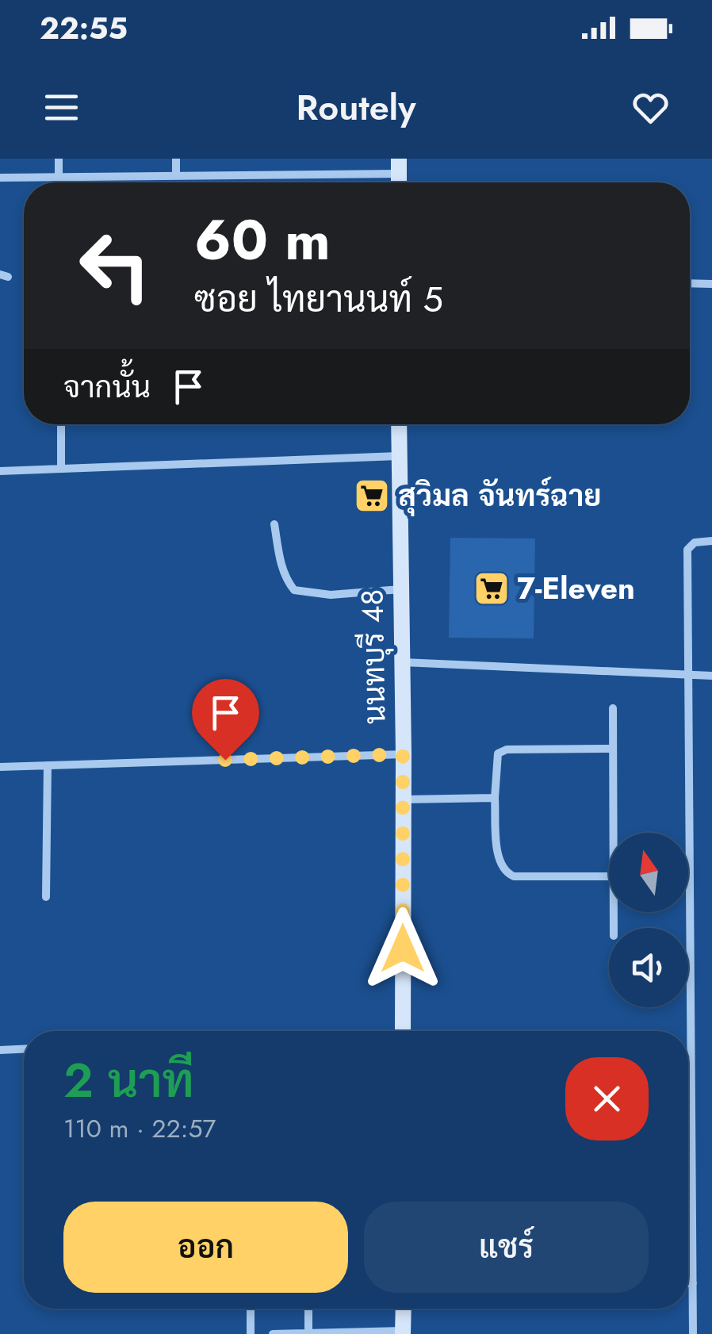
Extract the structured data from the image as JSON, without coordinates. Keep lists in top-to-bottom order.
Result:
{
  "streets": {
    "street": ["นนทบุรี 48"]
  },
  "places": {
    "supermarket": ["สุวิมล จันทร์ฉาย", "7-Eleven"]
  },
  "north": "top",
  "page": {
    "status": "22:55",
    "header": "Routely",
    "turn": ["60 m", "ซอย ไทยานนท์ 5"],
    "then": "จากนั้น",
    "heading": ["2 นาที", "110 m · 22:57"],
    "buttons": ["ออก", "แชร์"]
  }
}
